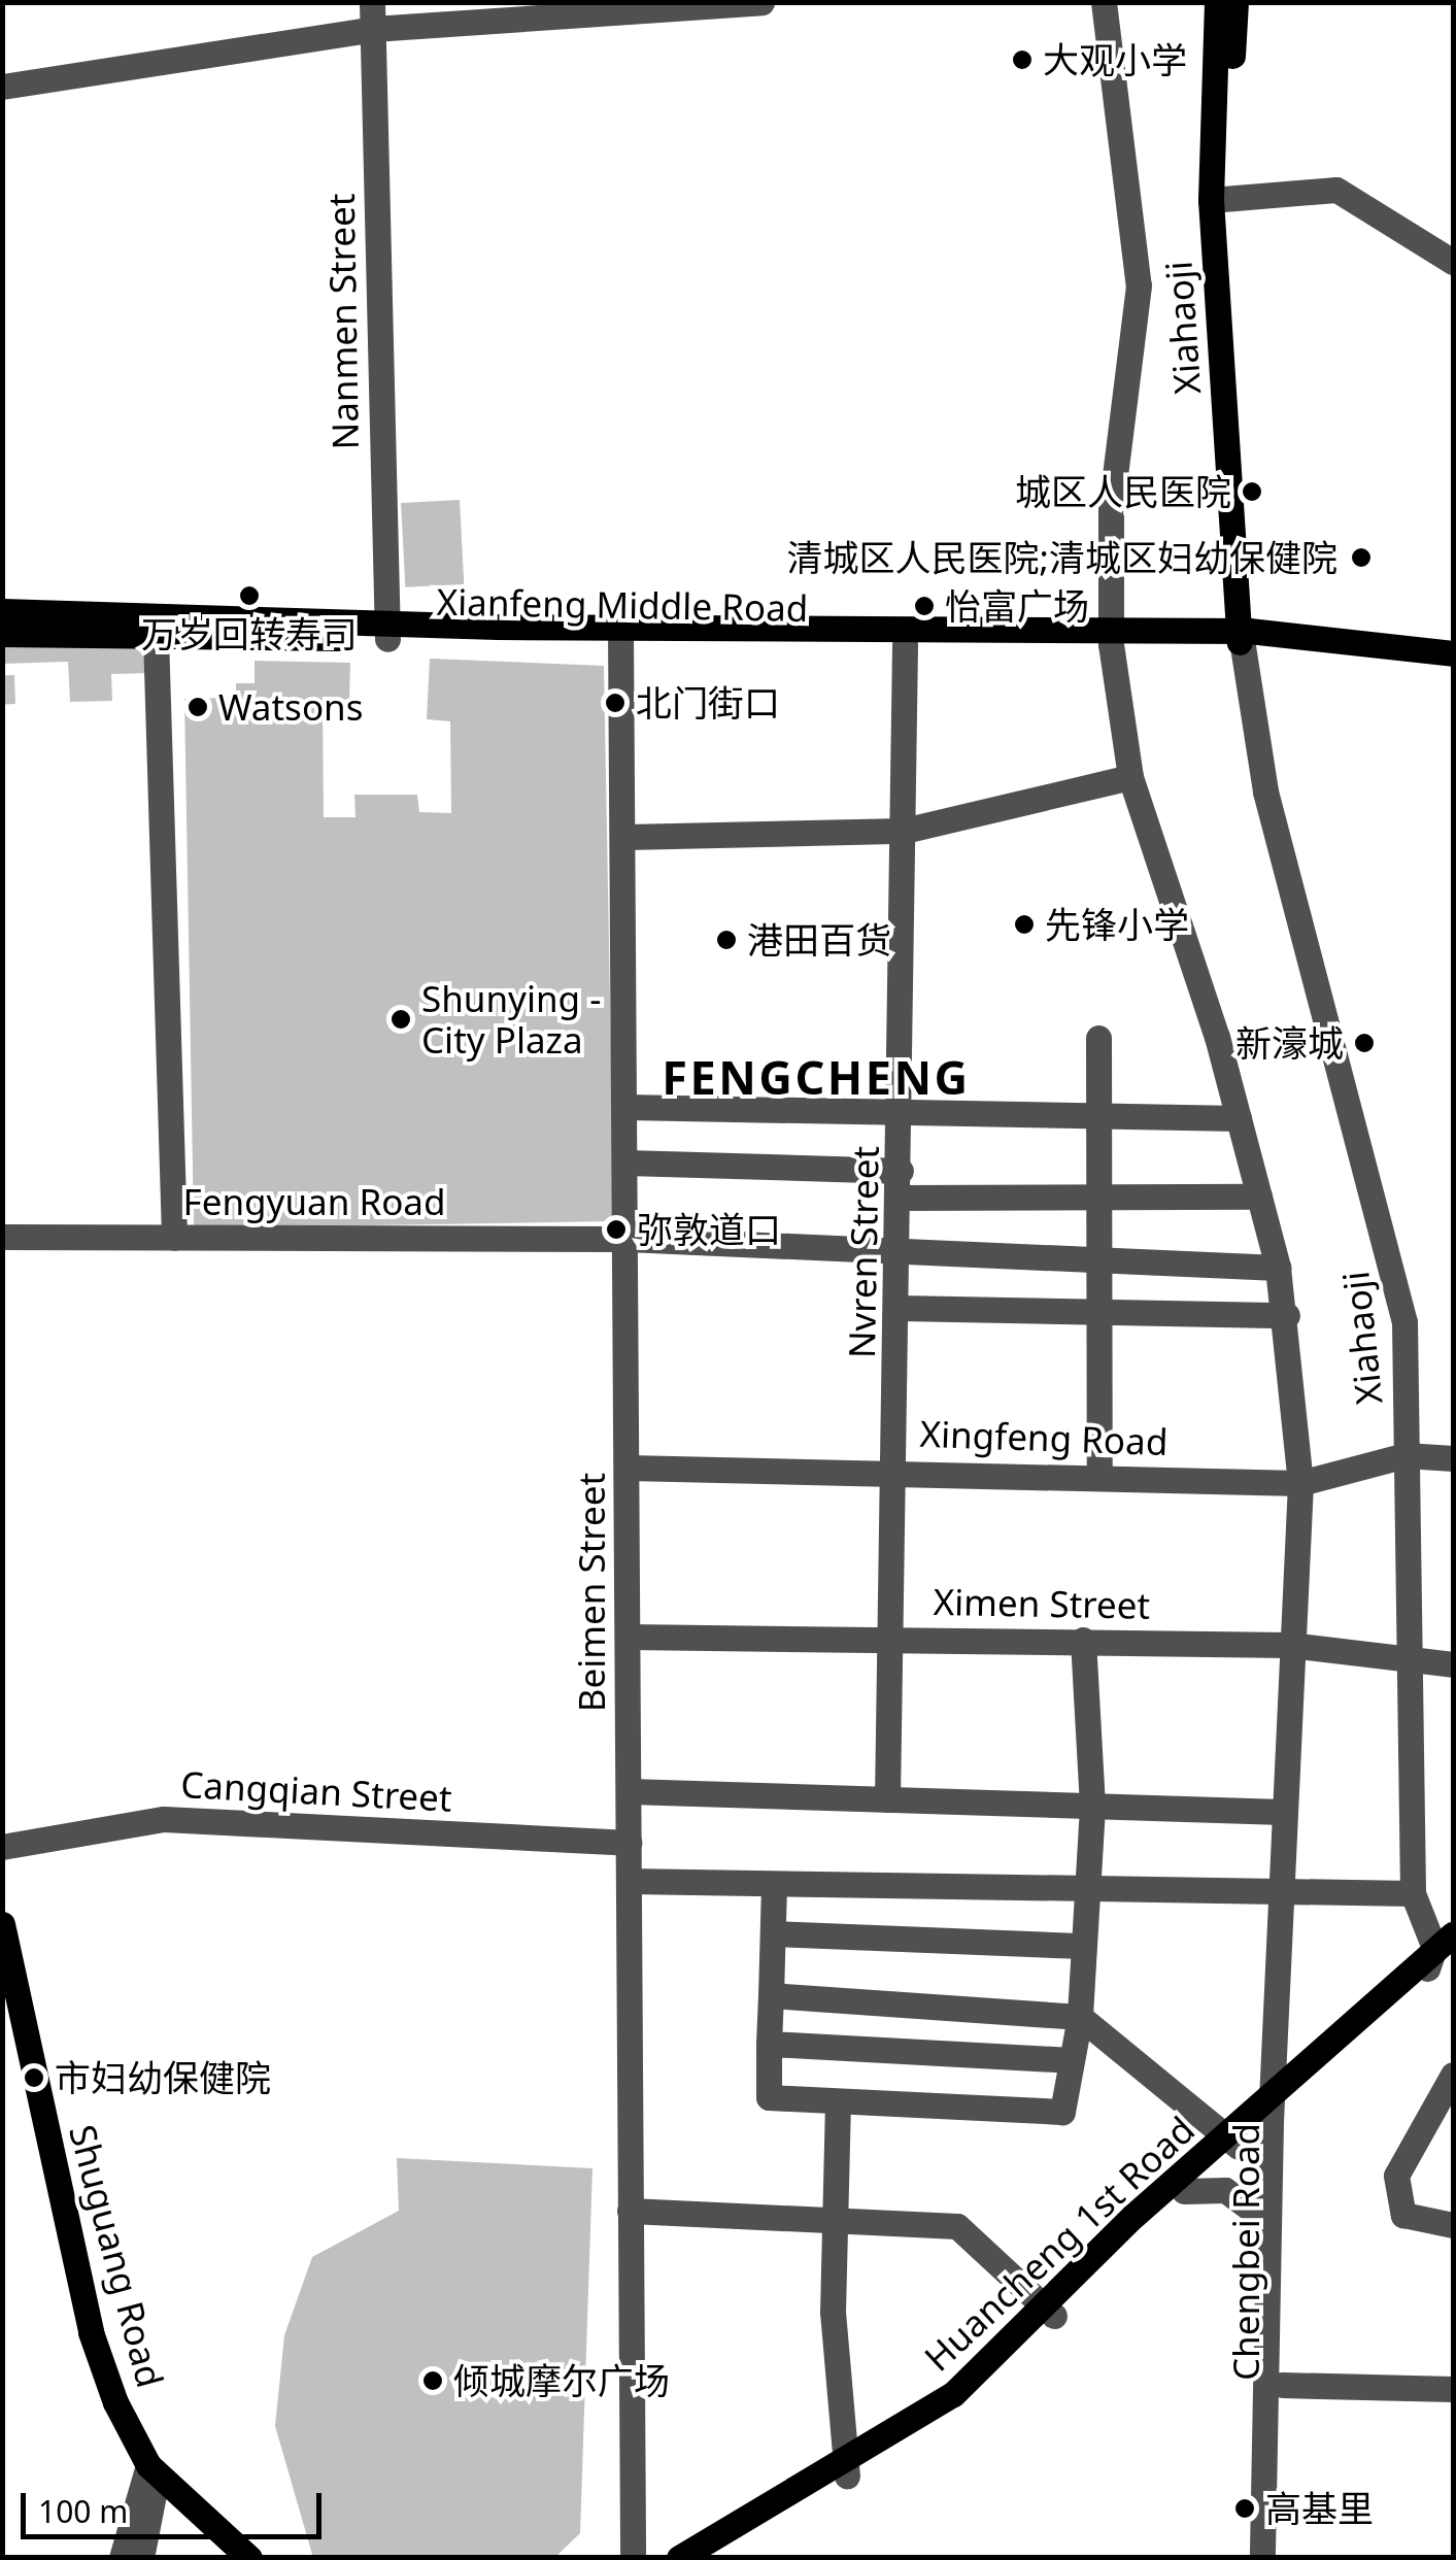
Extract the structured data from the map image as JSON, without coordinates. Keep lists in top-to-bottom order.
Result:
{
  "streets": {
    "main road": [
      "Xiahaoji",
      "Xianfeng Middle Road",
      "Huancheng 1st Road",
      "Shuguang Road"
    ],
    "street": [
      "Nanmen Street",
      "Fengyuan Road",
      "Nvren Street",
      "Xingfeng Road",
      "Beimen Street",
      "Ximen Street",
      "Cangqian Street",
      "Chengbei Road"
    ]
  },
  "crossings": [
    ["Nanmen Street", "Xianfeng Middle Road"],
    ["Xiahaoji", "Xianfeng Middle Road"],
    ["Xiahaoji", "Xingfeng Road"],
    ["Xiahaoji", "Ximen Street"],
    ["Xiahaoji", "Huancheng 1st Road"],
    ["Xianfeng Middle Road", "Nvren Street"],
    ["Xianfeng Middle Road", "Beimen Street"],
    ["Fengyuan Road", "Nvren Street"],
    ["Fengyuan Road", "Beimen Street"],
    ["Nvren Street", "Xingfeng Road"],
    ["Nvren Street", "Ximen Street"],
    ["Xingfeng Road", "Beimen Street"],
    ["Beimen Street", "Ximen Street"],
    ["Beimen Street", "Cangqian Street"],
    ["Huancheng 1st Road", "Chengbei Road"]
  ],
  "districts": ["FENGCHENG"],
  "places": [
    "大观小学",
    "城区人民医院",
    "清城区人民医院;清城区妇幼保健院",
    "万岁回转寿司",
    "怡富广场",
    "北门街口",
    "Watsons",
    "先锋小学",
    "港田百货",
    "Shunying - City Plaza",
    "新濠城",
    "弥敦道口",
    "市妇幼保健院",
    "倾城摩尔广场",
    "高基里"
  ],
  "scale_bar": "100 m"
}
